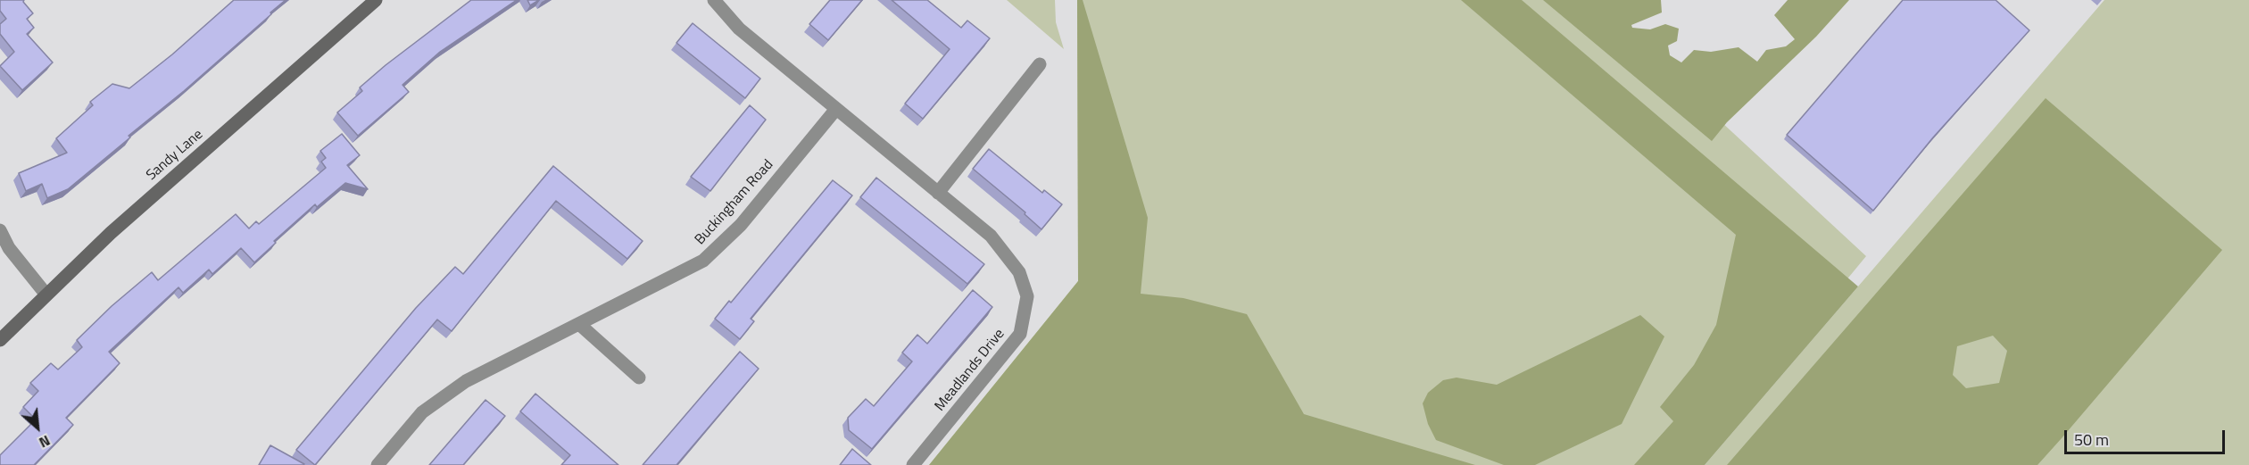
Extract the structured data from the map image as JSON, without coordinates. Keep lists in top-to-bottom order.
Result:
{
  "streets": {
    "street": ["Sandy Lane", "Buckingham Road", "Meadlands Drive"]
  },
  "crossings": [
    ["Buckingham Road", "Meadlands Drive"]
  ],
  "scale_bar": "50 m",
  "north": "bottom right"
}
